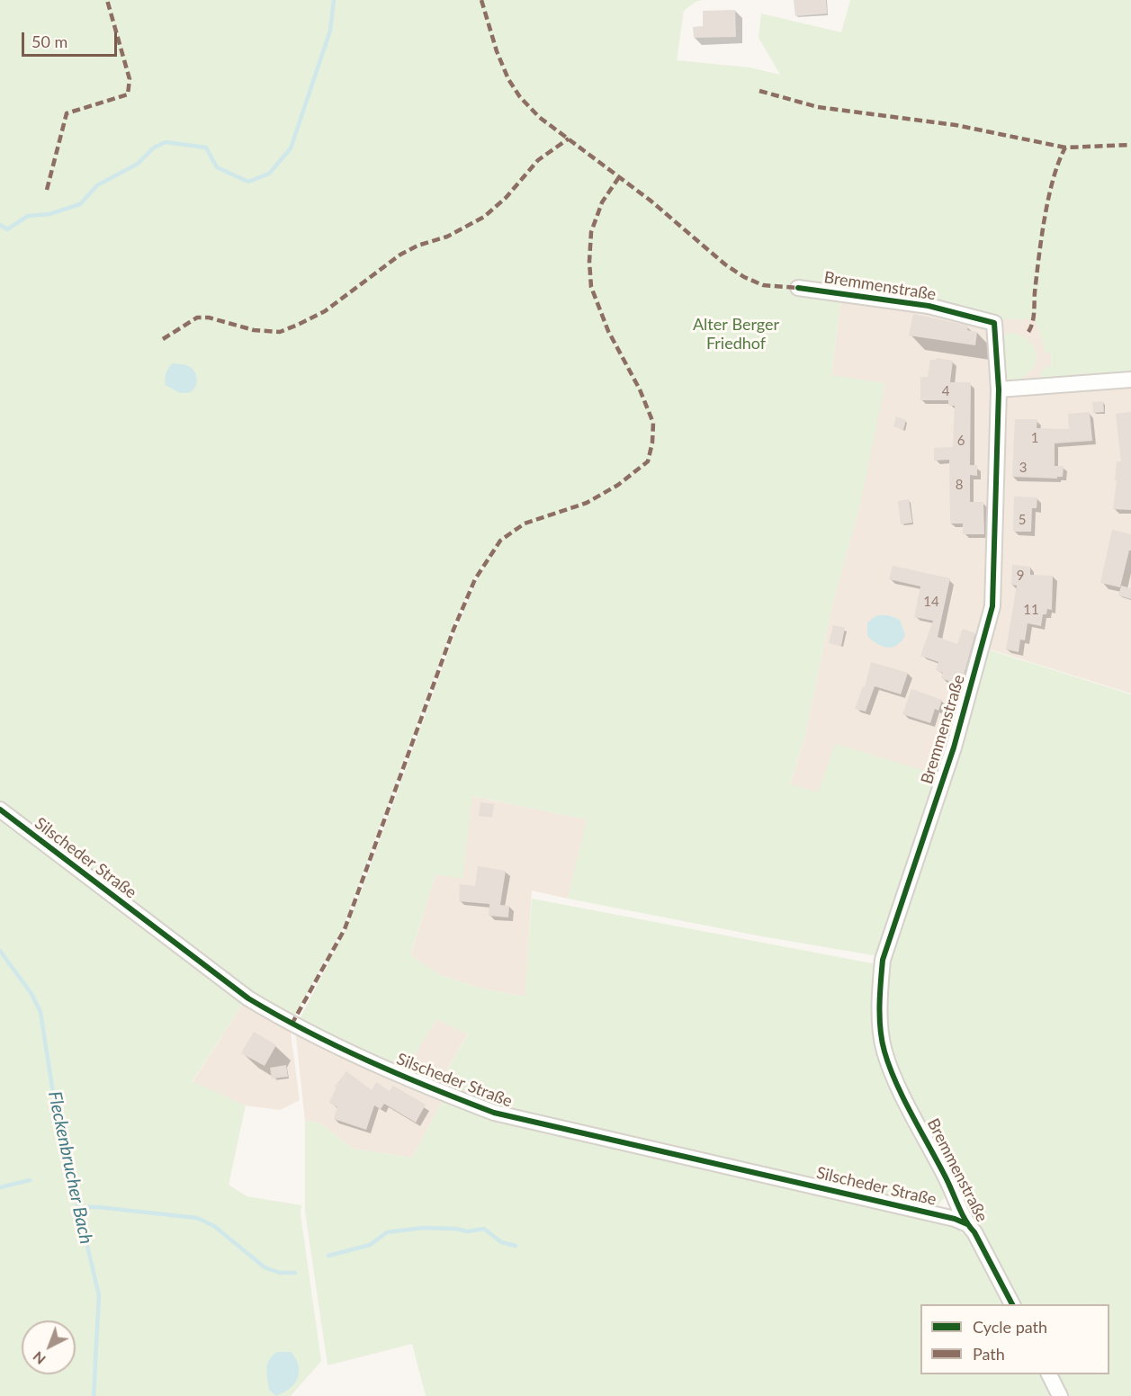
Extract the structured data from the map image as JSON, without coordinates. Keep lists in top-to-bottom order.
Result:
{
  "streets": {
    "street": ["Bremmenstraße", "Silscheder Straße"]
  },
  "crossings": [
    ["Bremmenstraße", "Silscheder Straße"]
  ],
  "water": ["Fleckenbrucher Bach"],
  "parks": ["Alter Berger Friedhof"],
  "house_numbers": [
    "4",
    "1",
    "6",
    "3",
    "8",
    "5",
    "9",
    "14",
    "11"
  ],
  "legend": ["Cycle path", "Path"],
  "scale_bar": "50 m",
  "north": "bottom left"
}
